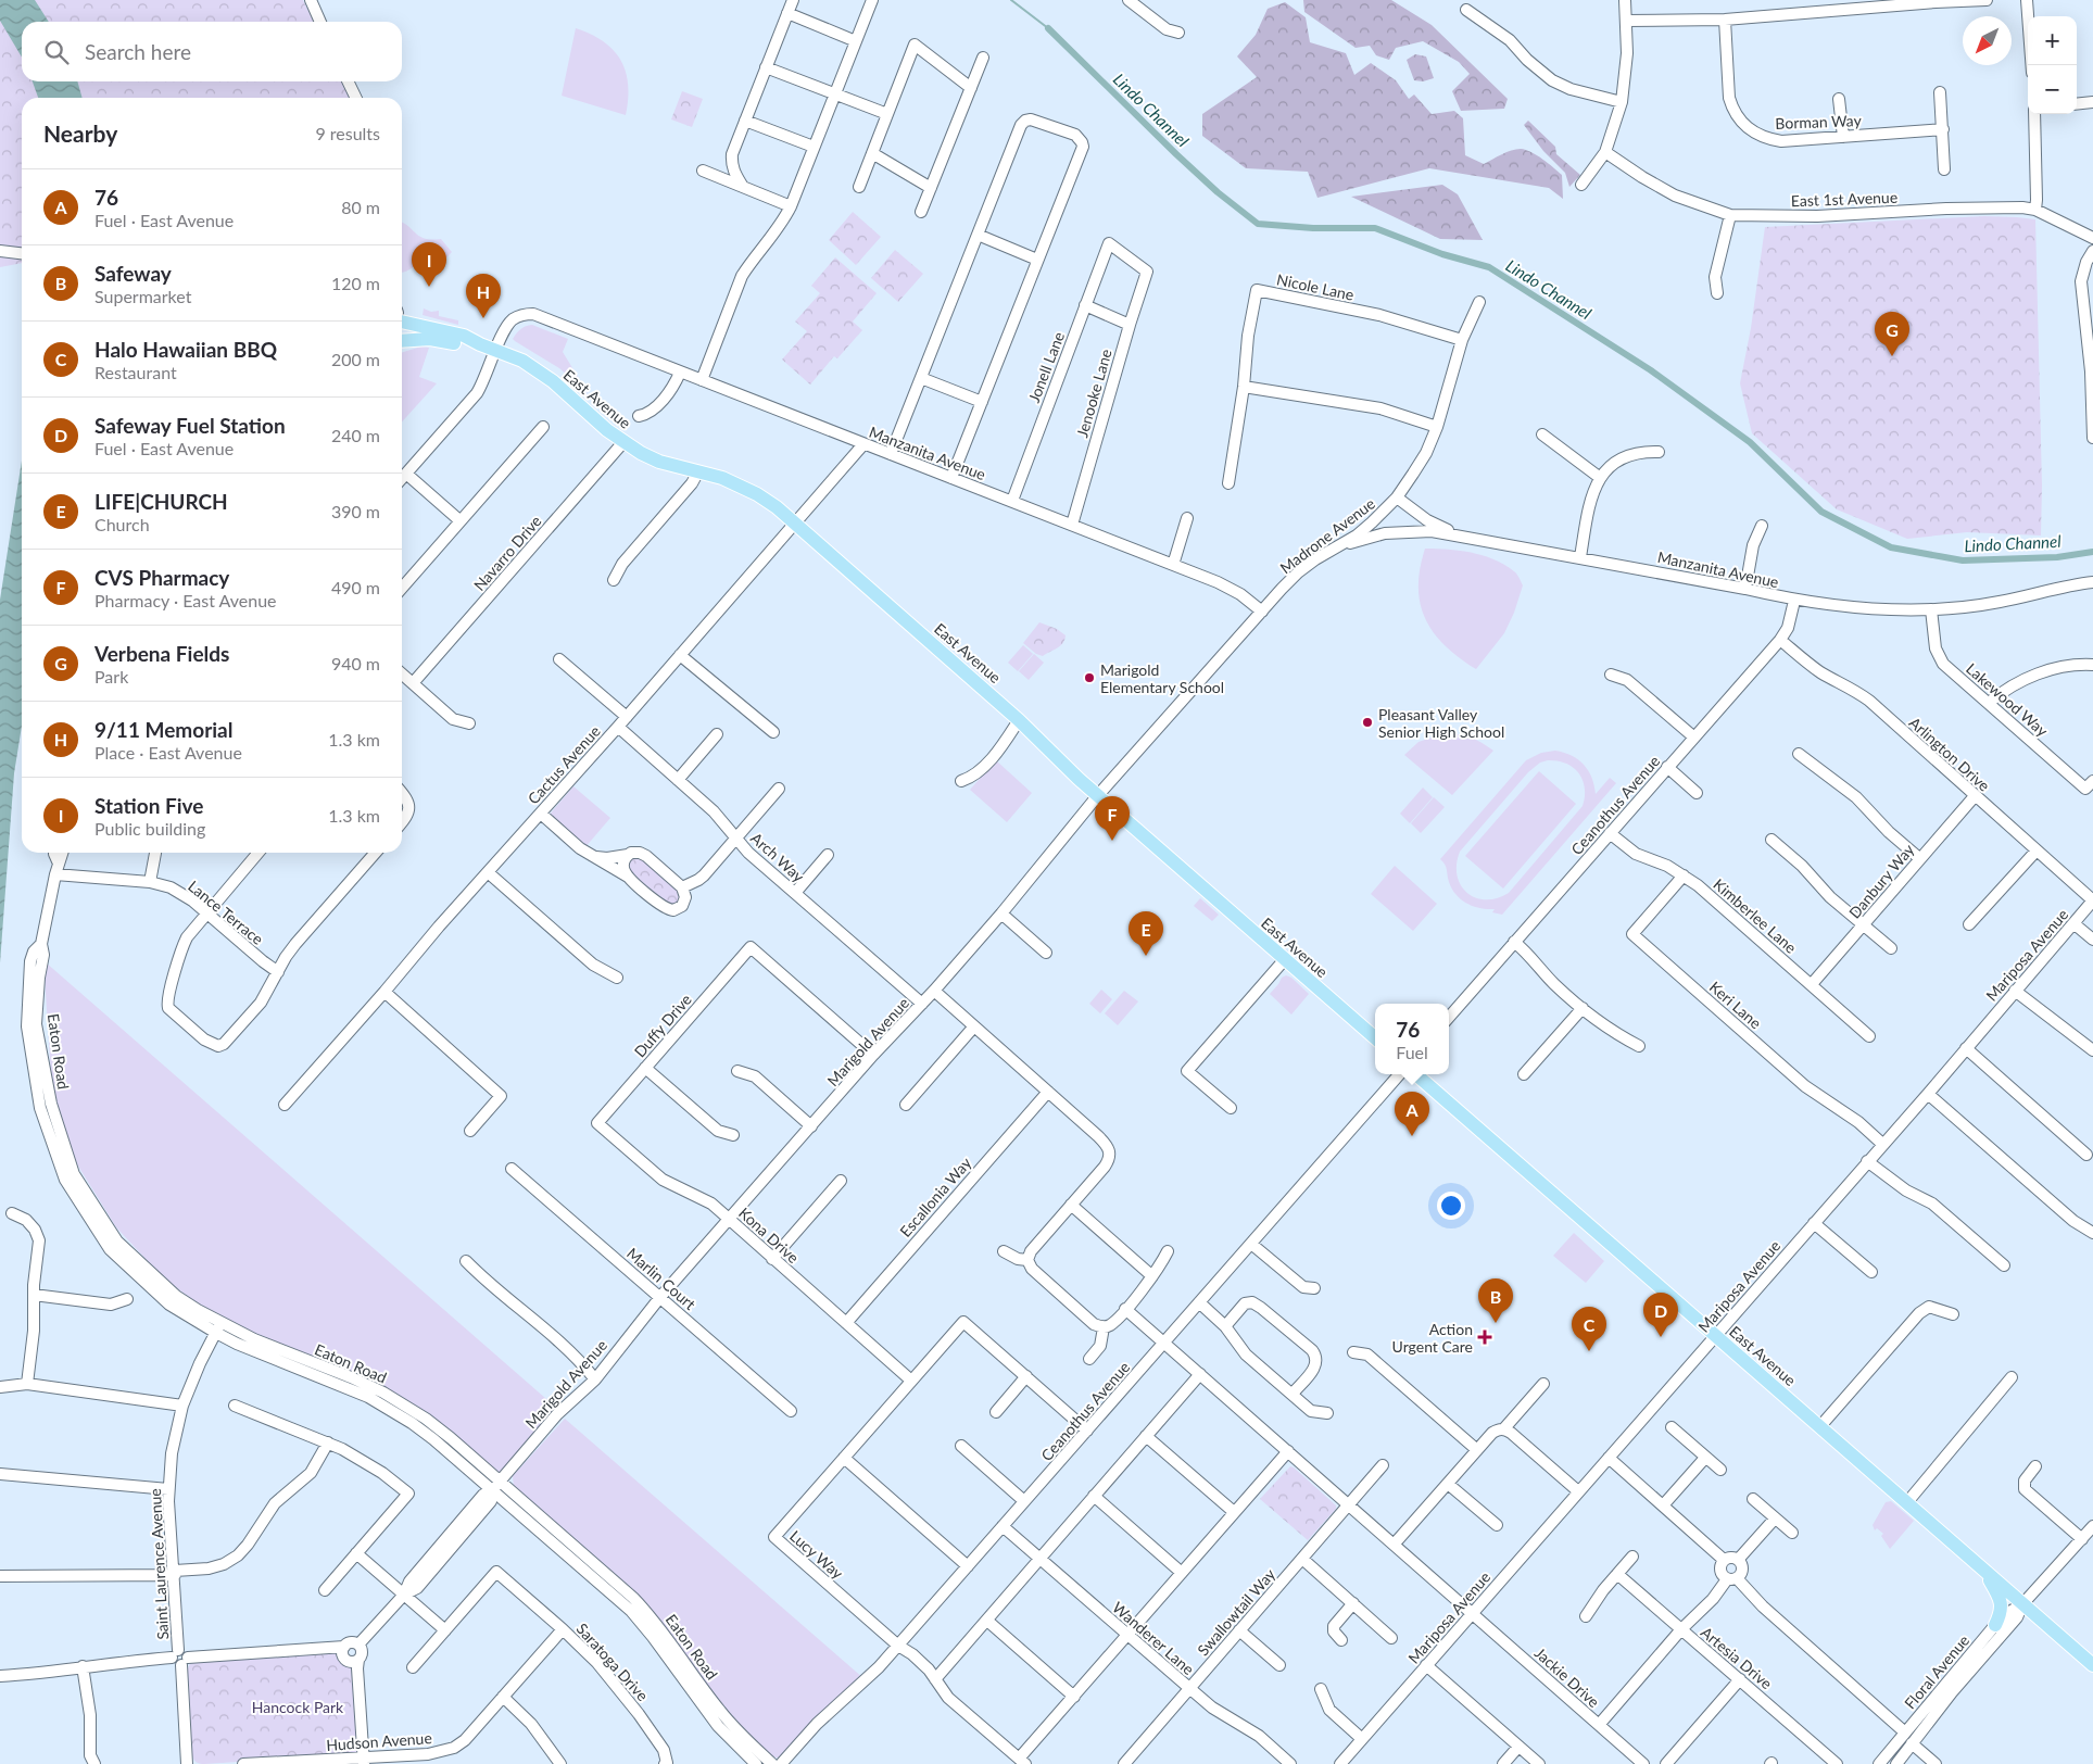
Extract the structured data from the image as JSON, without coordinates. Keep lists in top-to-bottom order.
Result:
{
  "streets": {
    "main road": ["East Avenue"],
    "street": [
      "Borman Way",
      "East 1st Avenue",
      "Nicole Lane",
      "Jonell Lane",
      "Jenooke Lane",
      "Manzanita Avenue",
      "Madrone Avenue",
      "Navarro Drive",
      "Lakewood Way",
      "Arlington Drive",
      "Cactus Avenue",
      "Ceanothus Avenue",
      "Arch Way",
      "Danbury Way",
      "Lance Terrace",
      "Kimberlee Lane",
      "Mariposa Avenue",
      "Keri Lane",
      "Duffy Drive",
      "Marigold Avenue",
      "Eaton Road",
      "Escallonia Way",
      "Kona Drive",
      "Marlin Court",
      "Lucy Way",
      "Saint Laurence Avenue",
      "Swallowtail Way",
      "Wanderer Lane",
      "Artesia Drive",
      "Saratoga Drive",
      "Floral Avenue",
      "Jackie Drive",
      "Hudson Avenue"
    ]
  },
  "crossings": [
    ["Nicole Lane", "Madrone Avenue"],
    ["Jonell Lane", "Jenooke Lane"],
    ["Jonell Lane", "Manzanita Avenue"],
    ["Jenooke Lane", "Manzanita Avenue"],
    ["East Avenue", "Manzanita Avenue"],
    ["East Avenue", "Navarro Drive"],
    ["East Avenue", "Cactus Avenue"],
    ["East Avenue", "Mariposa Avenue"],
    ["East Avenue", "Marigold Avenue"],
    ["East Avenue", "Floral Avenue"],
    ["Manzanita Avenue", "Madrone Avenue"],
    ["Manzanita Avenue", "Lakewood Way"],
    ["Manzanita Avenue", "Cactus Avenue"],
    ["Manzanita Avenue", "Ceanothus Avenue"],
    ["Manzanita Avenue", "Marigold Avenue"],
    ["Madrone Avenue", "Marigold Avenue"],
    ["Arlington Drive", "Ceanothus Avenue"],
    ["Arlington Drive", "Danbury Way"],
    ["Arlington Drive", "Mariposa Avenue"],
    ["Cactus Avenue", "Arch Way"],
    ["Ceanothus Avenue", "Kimberlee Lane"],
    ["Ceanothus Avenue", "Lucy Way"],
    ["Ceanothus Avenue", "Wanderer Lane"],
    ["Ceanothus Avenue", "Jackie Drive"],
    ["Arch Way", "Marigold Avenue"],
    ["Danbury Way", "Kimberlee Lane"],
    ["Lance Terrace", "Eaton Road"],
    ["Kimberlee Lane", "Keri Lane"],
    ["Mariposa Avenue", "Keri Lane"],
    ["Mariposa Avenue", "Jackie Drive"],
    ["Duffy Drive", "Marigold Avenue"],
    ["Duffy Drive", "Kona Drive"],
    ["Marigold Avenue", "Eaton Road"],
    ["Marigold Avenue", "Kona Drive"],
    ["Marigold Avenue", "Marlin Court"],
    ["Eaton Road", "Saint Laurence Avenue"],
    ["Escallonia Way", "Kona Drive"],
    ["Kona Drive", "Lucy Way"],
    ["Swallowtail Way", "Wanderer Lane"],
    ["Swallowtail Way", "Jackie Drive"],
    ["Saratoga Drive", "Hudson Avenue"]
  ],
  "water": ["Lindo Channel"],
  "parks": ["Hancock Park"],
  "places": {
    "other": ["Marigold Elementary School", "Pleasant Valley Senior High School"],
    "health": ["Action Urgent Care"]
  },
  "north": "bottom left",
  "page": {
    "map_buttons": ["+", "−"],
    "search": "Search here",
    "heading": ["Nearby", "9 results"],
    "list": [
      {
        "mark": "A",
        "name": "76",
        "note": "Fuel · East Avenue",
        "value": "80 m"
      },
      {
        "mark": "B",
        "name": "Safeway",
        "note": "Supermarket",
        "value": "120 m"
      },
      {
        "mark": "C",
        "name": "Halo Hawaiian BBQ",
        "note": "Restaurant",
        "value": "200 m"
      },
      {
        "mark": "D",
        "name": "Safeway Fuel Station",
        "note": "Fuel · East Avenue",
        "value": "240 m"
      },
      {
        "mark": "E",
        "name": "LIFE|CHURCH",
        "note": "Church",
        "value": "390 m"
      },
      {
        "mark": "F",
        "name": "CVS Pharmacy",
        "note": "Pharmacy · East Avenue",
        "value": "490 m"
      },
      {
        "mark": "G",
        "name": "Verbena Fields",
        "note": "Park",
        "value": "940 m"
      },
      {
        "mark": "H",
        "name": "9/11 Memorial",
        "note": "Place · East Avenue",
        "value": "1.3 km"
      },
      {
        "mark": "I",
        "name": "Station Five",
        "note": "Public building",
        "value": "1.3 km"
      }
    ],
    "pins": [
      "I",
      "H",
      "G",
      "F",
      "E",
      "A",
      "B",
      "D",
      "C"
    ],
    "popup": ["76", "Fuel"]
  }
}
